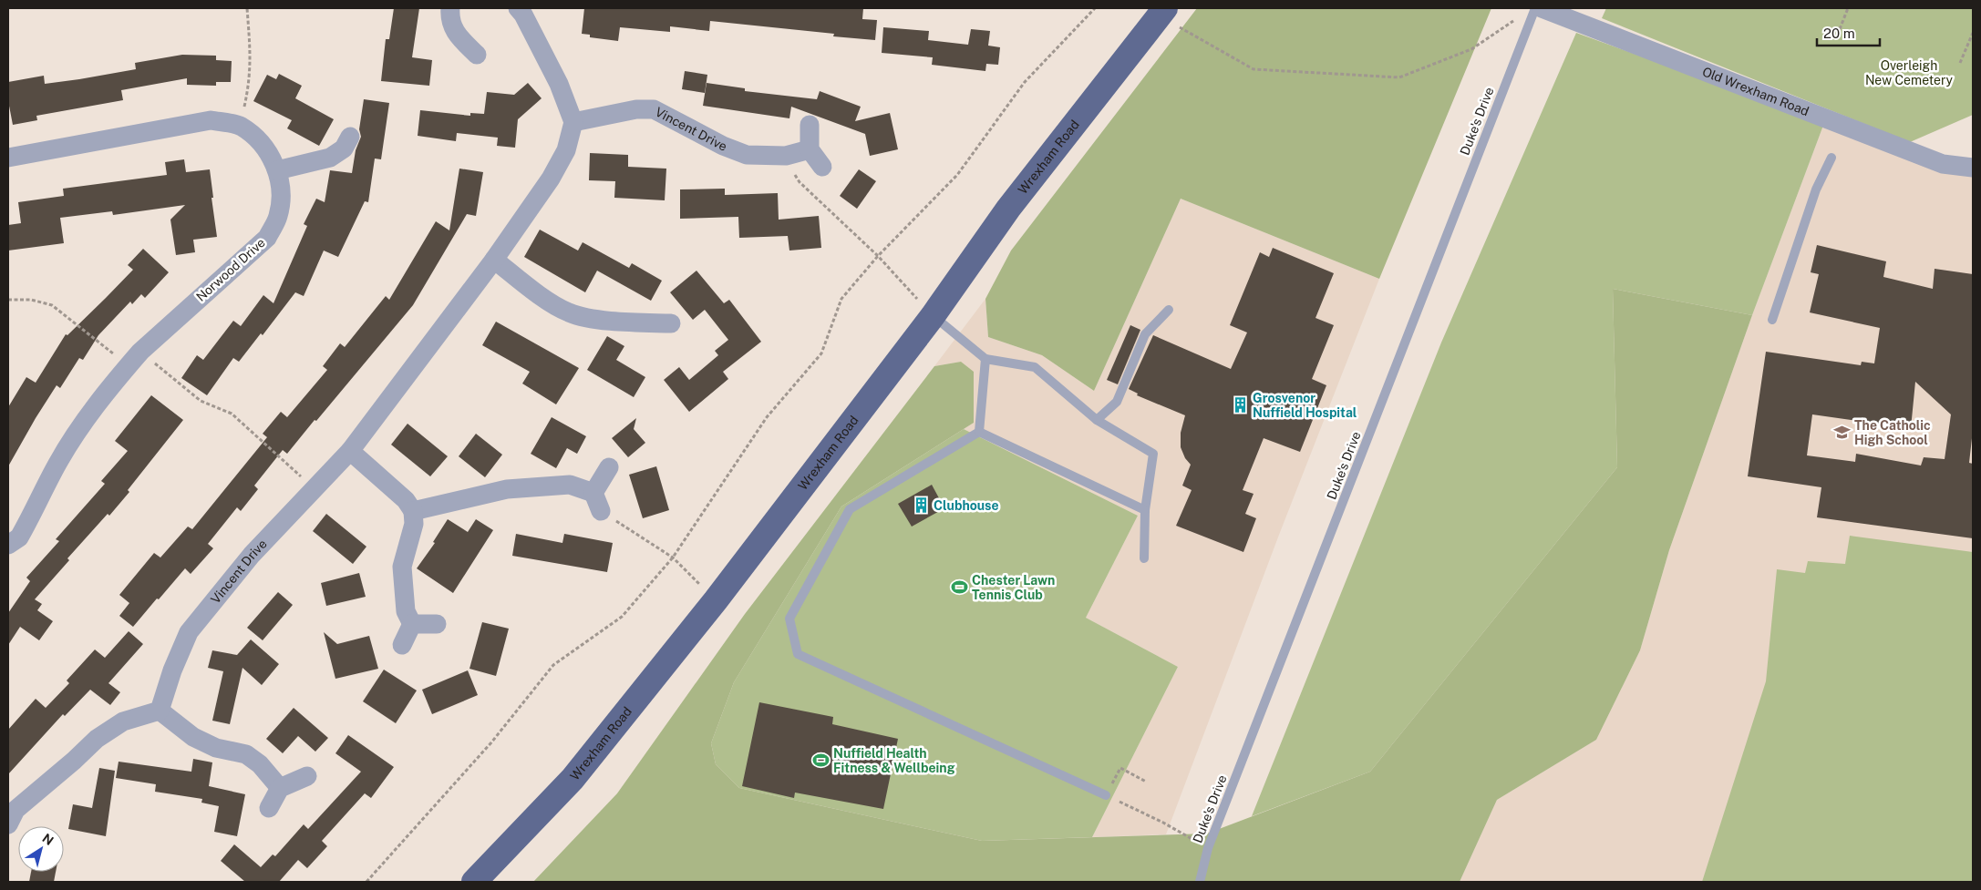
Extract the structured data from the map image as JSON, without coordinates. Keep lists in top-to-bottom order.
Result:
{
  "streets": {
    "highway": ["Wrexham Road"],
    "street": ["Old Wrexham Road", "Vincent Drive", "Norwood Drive"],
    "lane": ["Duke's Drive"]
  },
  "parks": ["Overleigh New Cemetery"],
  "places": {
    "building": ["Grosvenor Nuffield Hospital", "Clubhouse"],
    "school or university": ["The Catholic High School"],
    "sports": ["Chester Lawn Tennis Club", "Nuffield Health Fitness & Wellbeing"]
  },
  "scale_bar": "20 m",
  "north": "top right"
}
